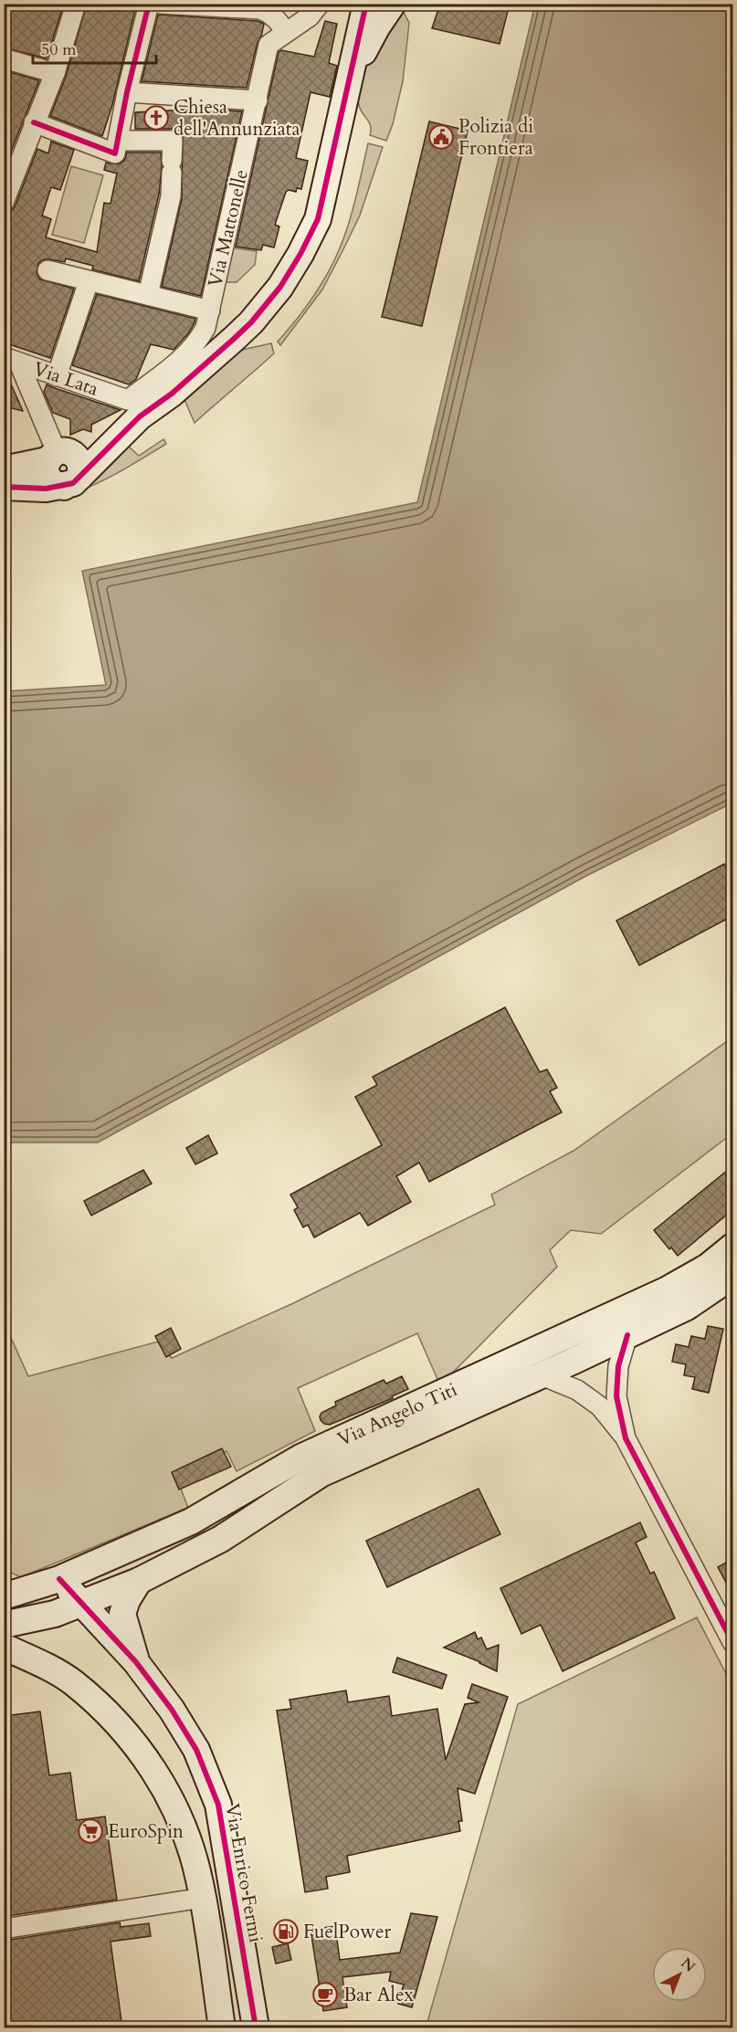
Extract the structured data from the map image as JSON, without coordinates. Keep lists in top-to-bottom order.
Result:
{
  "streets": {
    "street": [
      "Via Mattonelle",
      "Via Lata",
      "Via Angelo Titi",
      "Via Enrico Fermi"
    ]
  },
  "crossings": [
    ["Via Mattonelle", "Via Lata"],
    ["Via Angelo Titi", "Via Enrico Fermi"]
  ],
  "places": {
    "church": ["Chiesa dell'Annunziata"],
    "public building": ["Polizia di Frontiera"],
    "supermarket": ["EuroSpin"],
    "fuel station": ["FuelPower"],
    "cafe": ["Bar Alex"]
  },
  "scale_bar": "50 m",
  "north": "top right"
}
